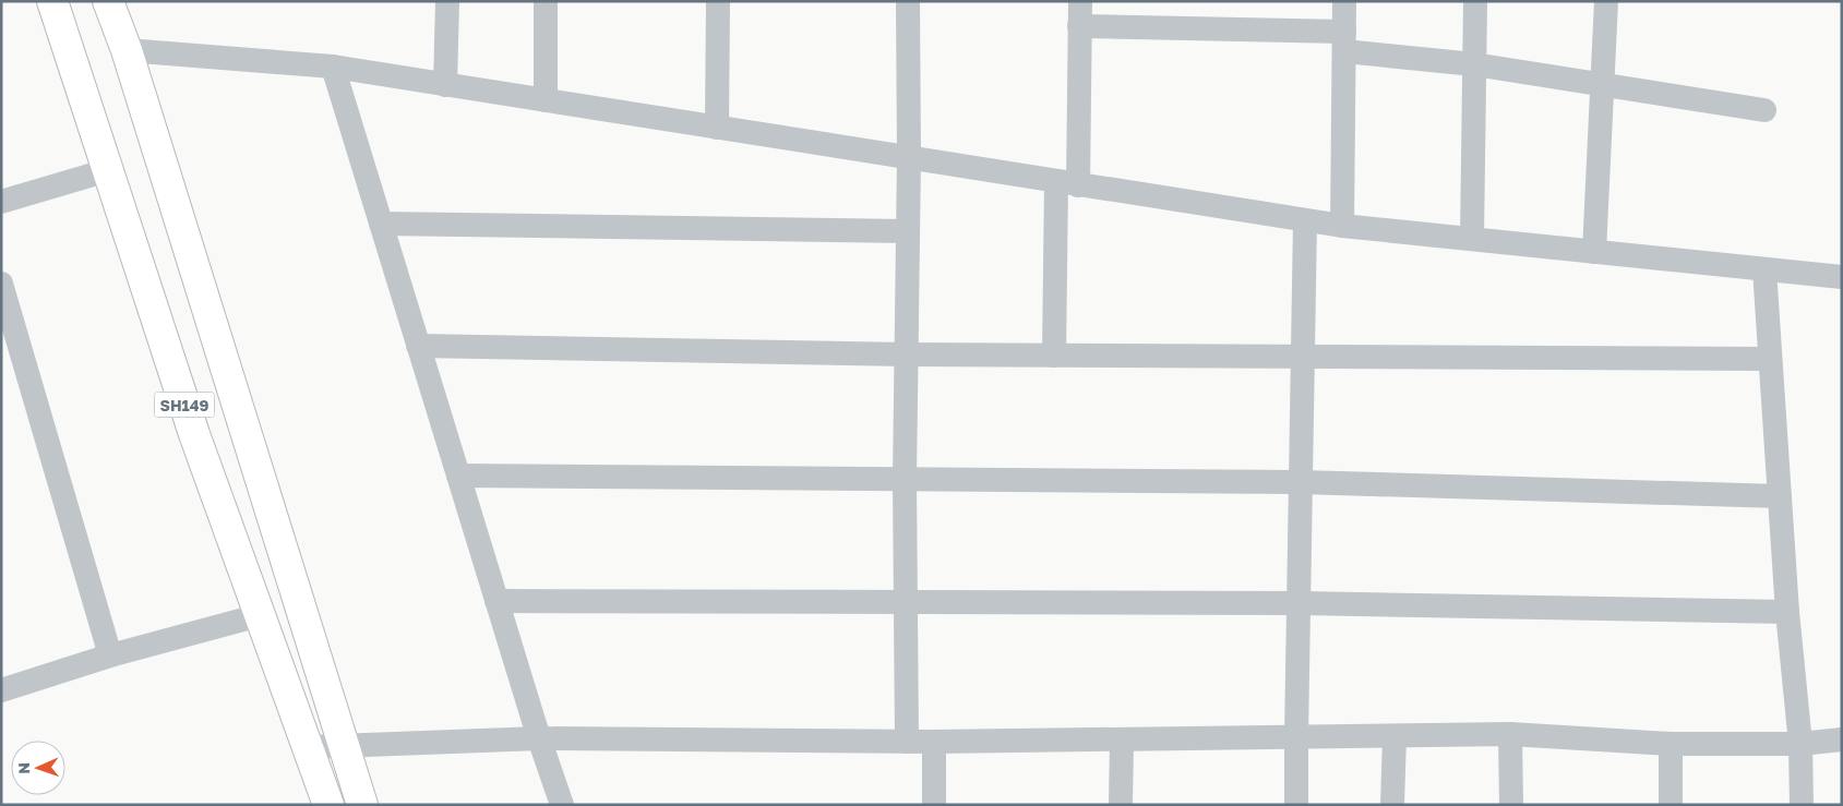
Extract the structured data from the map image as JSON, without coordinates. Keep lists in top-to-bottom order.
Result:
{
  "streets": {
    "main road": ["SH149"]
  },
  "north": "left"
}
